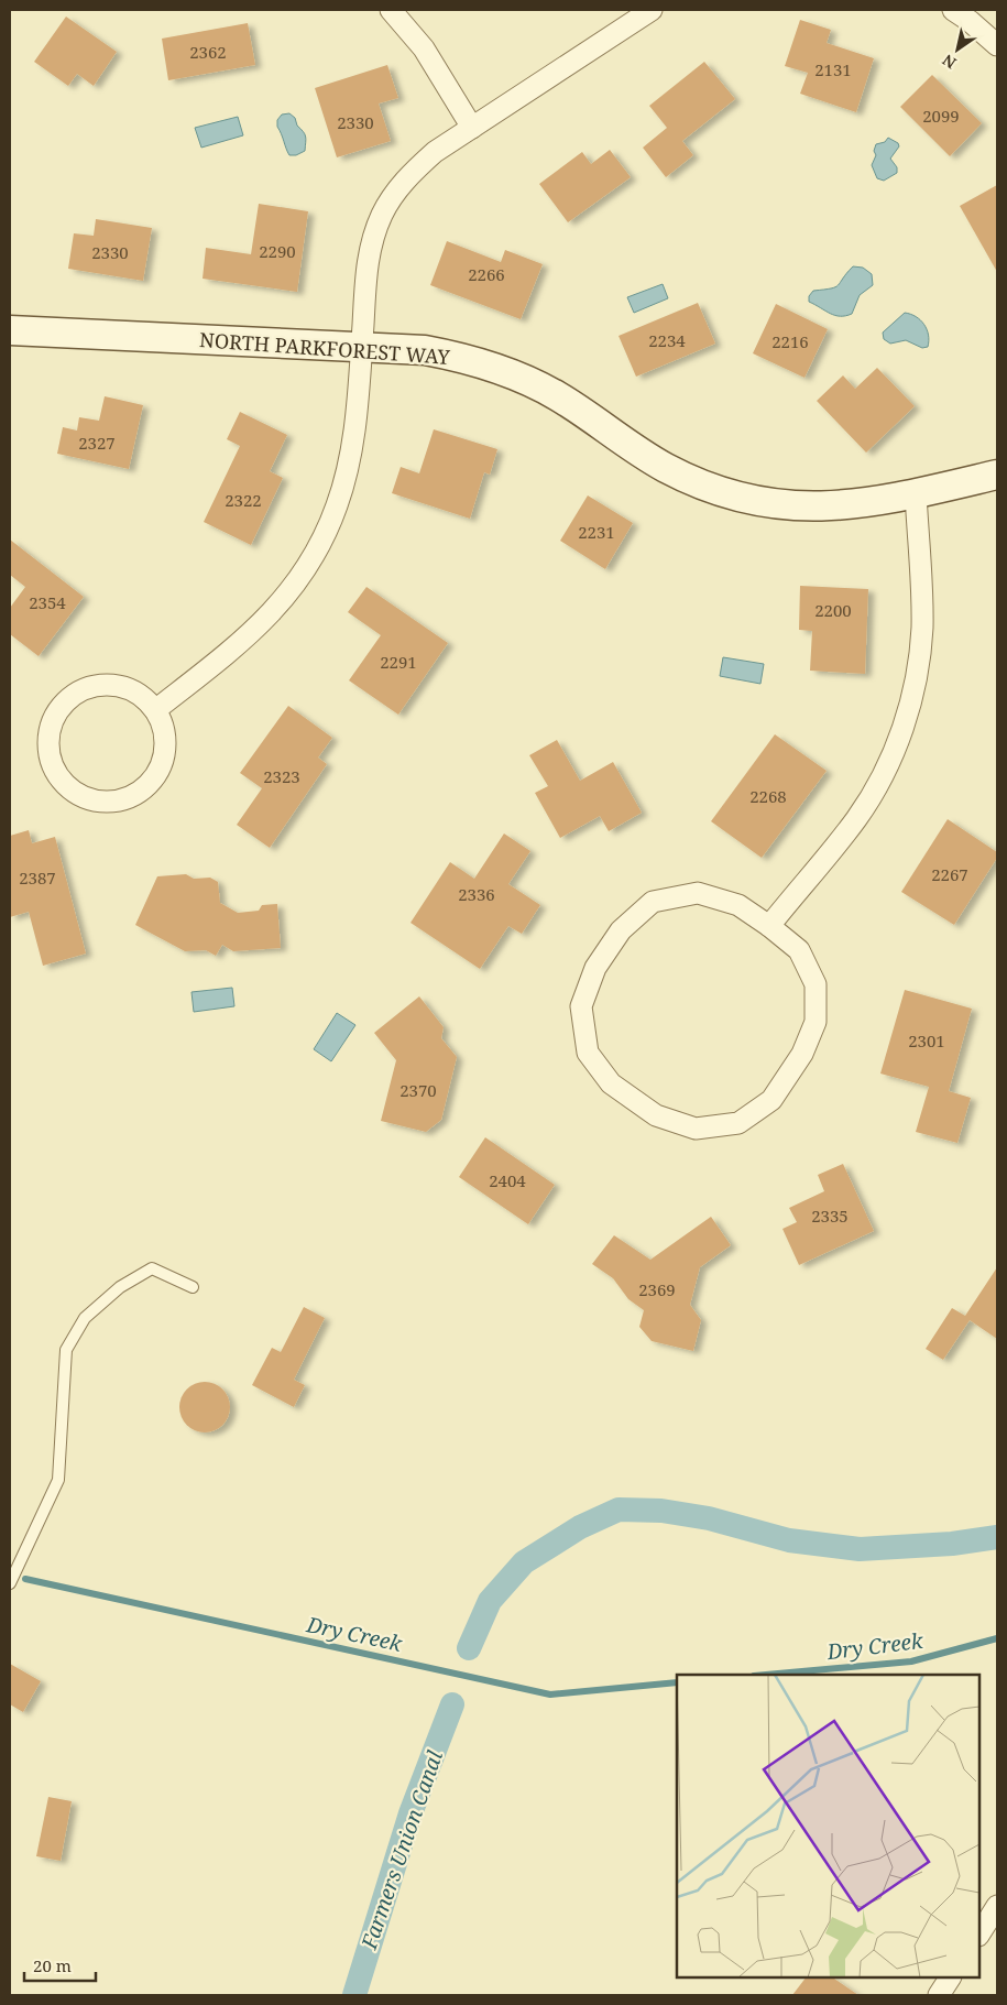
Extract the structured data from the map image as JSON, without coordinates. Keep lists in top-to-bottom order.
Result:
{
  "streets": {
    "street": ["NORTH PARKFOREST WAY"]
  },
  "water": ["Dry Creek", "Farmers Union Canal"],
  "house_numbers": [
    "2362",
    "2131",
    "2099",
    "2330",
    "2290",
    "2330",
    "2266",
    "2234",
    "2216",
    "2327",
    "2322",
    "2231",
    "2354",
    "2200",
    "2291",
    "2323",
    "2268",
    "2267",
    "2387",
    "2336",
    "2301",
    "2370",
    "2404",
    "2335",
    "2369"
  ],
  "scale_bar": "20 m",
  "north": "bottom left"
}
